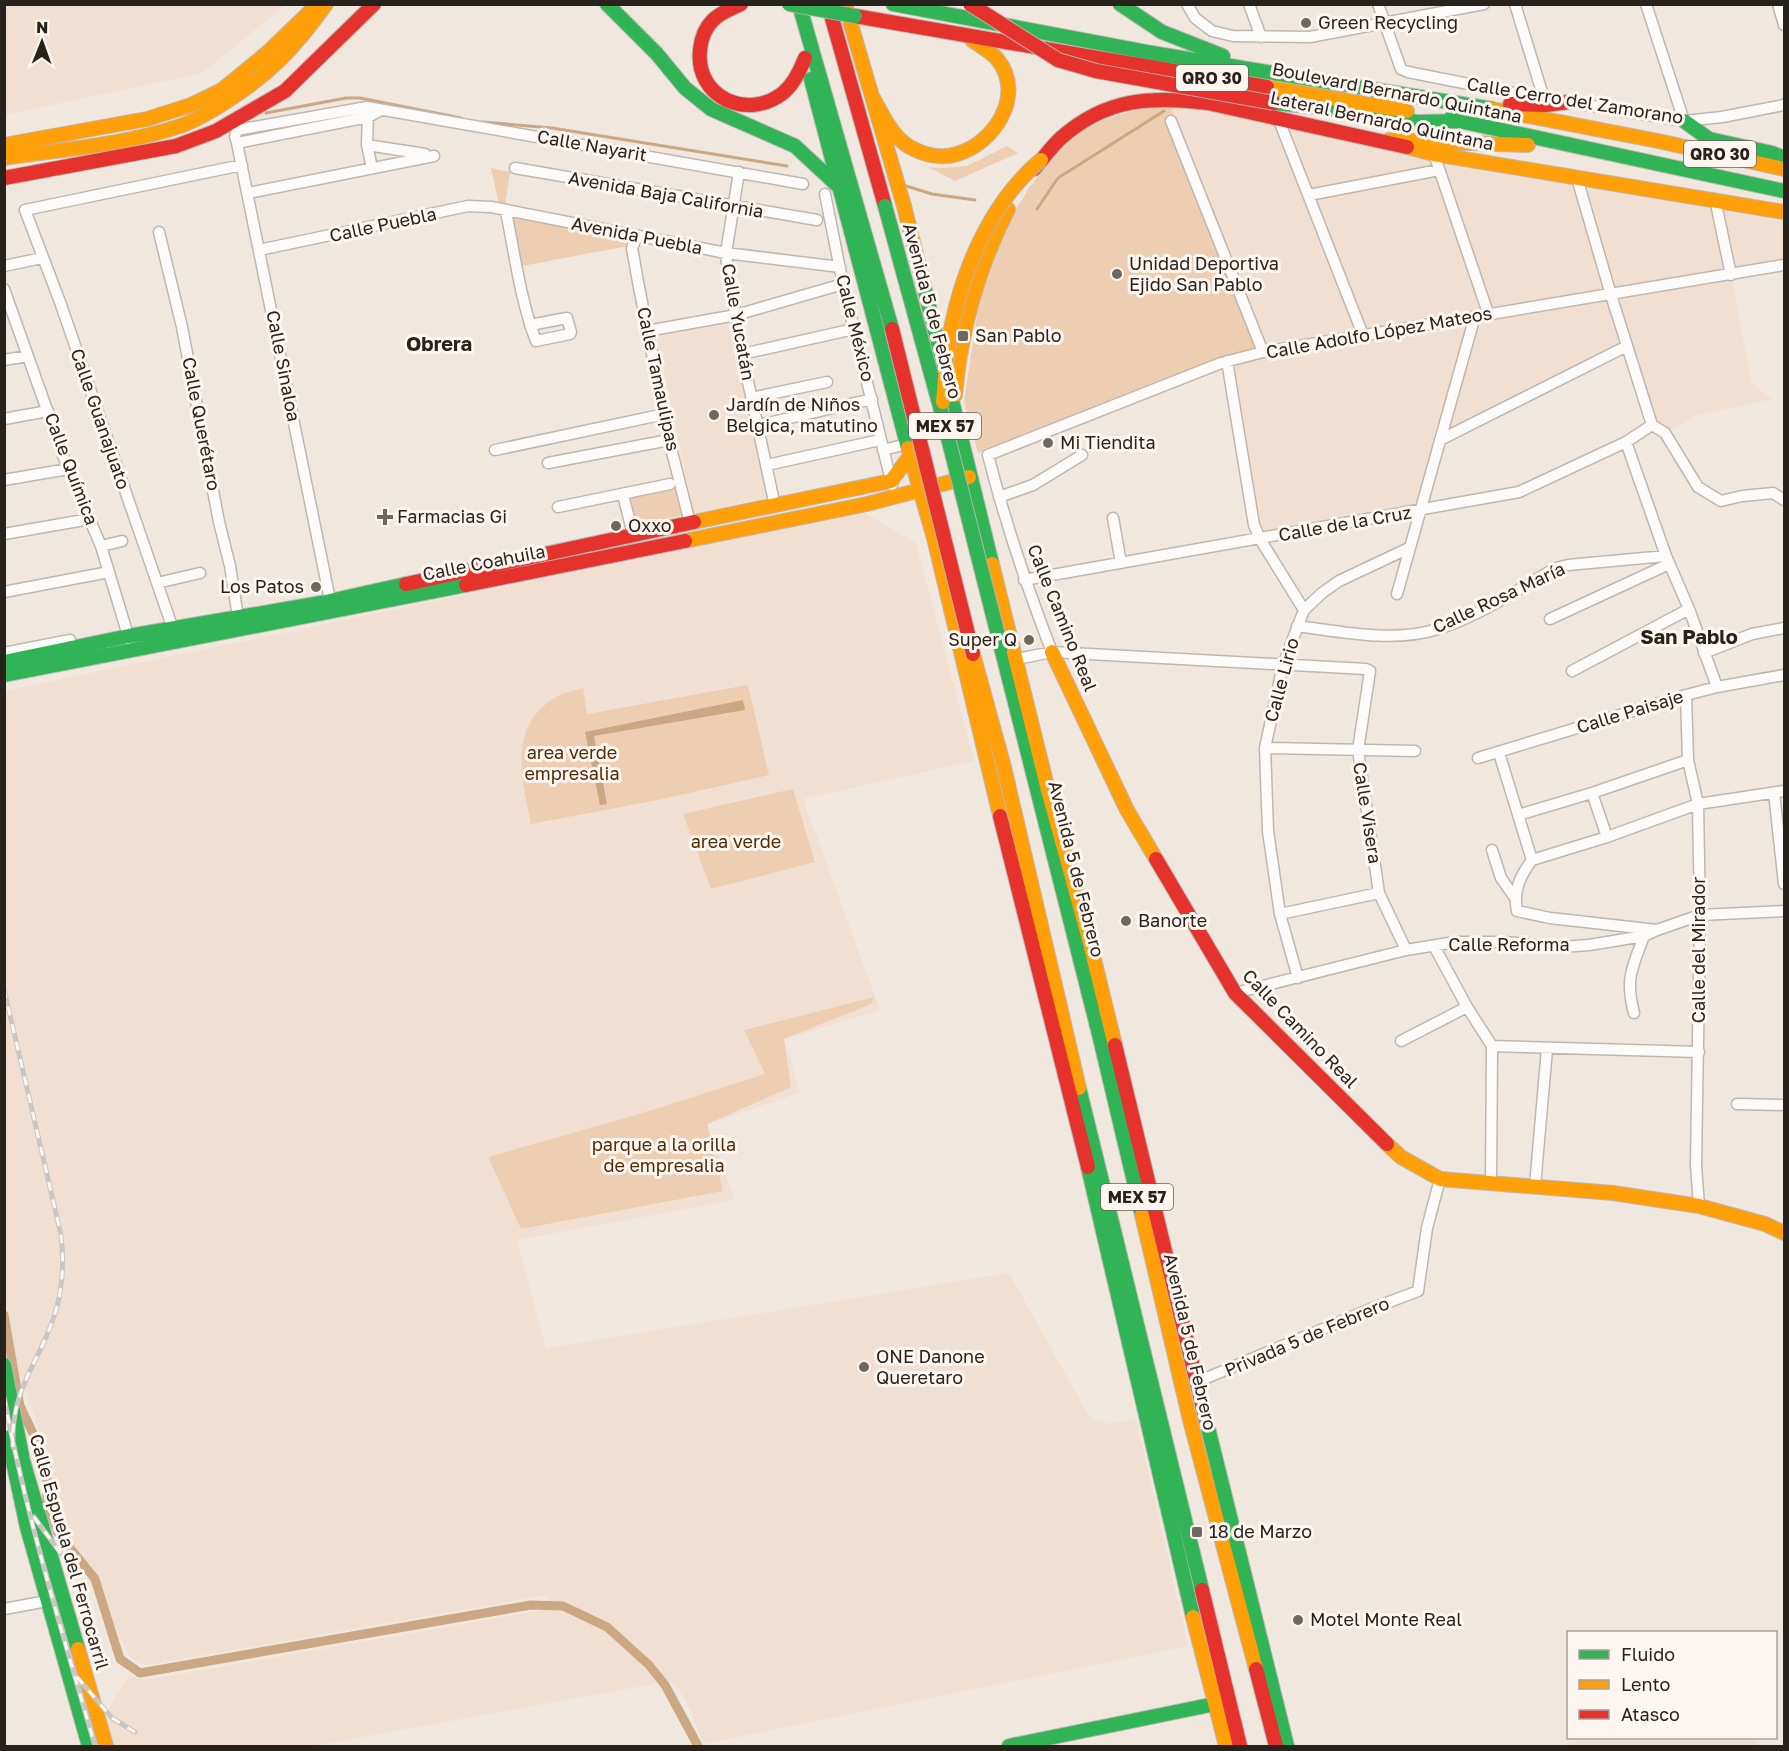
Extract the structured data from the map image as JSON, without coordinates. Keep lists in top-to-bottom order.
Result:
{
  "streets": {
    "main road": [
      "QRO 30",
      "Boulevard Bernardo Quintana",
      "Lateral Bernardo Quintana",
      "Avenida 5 de Febrero",
      "MEX 57",
      "Calle Coahuila",
      "Calle Camino Real",
      "Calle Espuela del Ferrocarril"
    ],
    "street": [
      "Calle Cerro del Zamorano",
      "Calle Nayarit",
      "Avenida Baja California",
      "Calle Puebla",
      "Avenida Puebla",
      "Calle Yucatán",
      "Calle México",
      "Calle Adolfo López Mateos",
      "Calle Sinaloa",
      "Calle Tamaulipas",
      "Calle Guanajuato",
      "Calle Querétaro",
      "Calle Química",
      "Calle de la Cruz",
      "Calle Rosa María",
      "Calle Lirio",
      "Calle Paisaje",
      "Calle Visera",
      "Calle Reforma",
      "Calle del Mirador",
      "Privada 5 de Febrero"
    ]
  },
  "crossings": [
    ["Lateral Bernardo Quintana", "Avenida 5 de Febrero"],
    ["Calle Nayarit", "Calle Yucatán"],
    ["Calle Nayarit", "Calle Sinaloa"],
    ["Avenida Baja California", "Calle Yucatán"],
    ["Calle Puebla", "Avenida Puebla"],
    ["Calle Puebla", "Calle Sinaloa"],
    ["Avenida Puebla", "Calle Yucatán"],
    ["Avenida Puebla", "Calle México"],
    ["Avenida Puebla", "Calle Tamaulipas"],
    ["Avenida 5 de Febrero", "Calle Coahuila"],
    ["Avenida 5 de Febrero", "Privada 5 de Febrero"],
    ["Calle Yucatán", "Calle Coahuila"],
    ["Calle México", "Calle Coahuila"],
    ["Calle Adolfo López Mateos", "Calle Camino Real"],
    ["Calle Sinaloa", "Calle Guanajuato"],
    ["Calle Sinaloa", "Calle Coahuila"],
    ["Calle Tamaulipas", "Calle Coahuila"],
    ["Calle Guanajuato", "Calle Coahuila"],
    ["Calle Querétaro", "Calle Coahuila"],
    ["Calle Química", "Calle Coahuila"],
    ["Calle de la Cruz", "Calle Camino Real"],
    ["Calle Rosa María", "Calle Lirio"],
    ["Calle Camino Real", "Calle Reforma"],
    ["Calle Camino Real", "Calle del Mirador"],
    ["Calle Camino Real", "Privada 5 de Febrero"],
    ["Calle Lirio", "Calle Visera"],
    ["Calle Lirio", "Calle Reforma"],
    ["Calle Paisaje", "Calle del Mirador"],
    ["Calle Visera", "Calle Reforma"],
    ["Calle Reforma", "Calle del Mirador"]
  ],
  "districts": ["Obrera", "San Pablo"],
  "parks": ["area verde empresalia", "area verde", "parque a la orilla de empresalia"],
  "places": {
    "other": [
      "Green Recycling",
      "Unidad Deportiva Ejido San Pablo",
      "Jardín de Niños Belgica, matutino",
      "Mi Tiendita",
      "Oxxo",
      "Los Patos",
      "Super Q",
      "Banorte",
      "ONE Danone Queretaro",
      "Motel Monte Real"
    ],
    "transit": ["San Pablo", "18 de Marzo"],
    "health": ["Farmacias Gi"]
  },
  "legend": ["Fluido", "Lento", "Atasco"],
  "north": "top"
}
